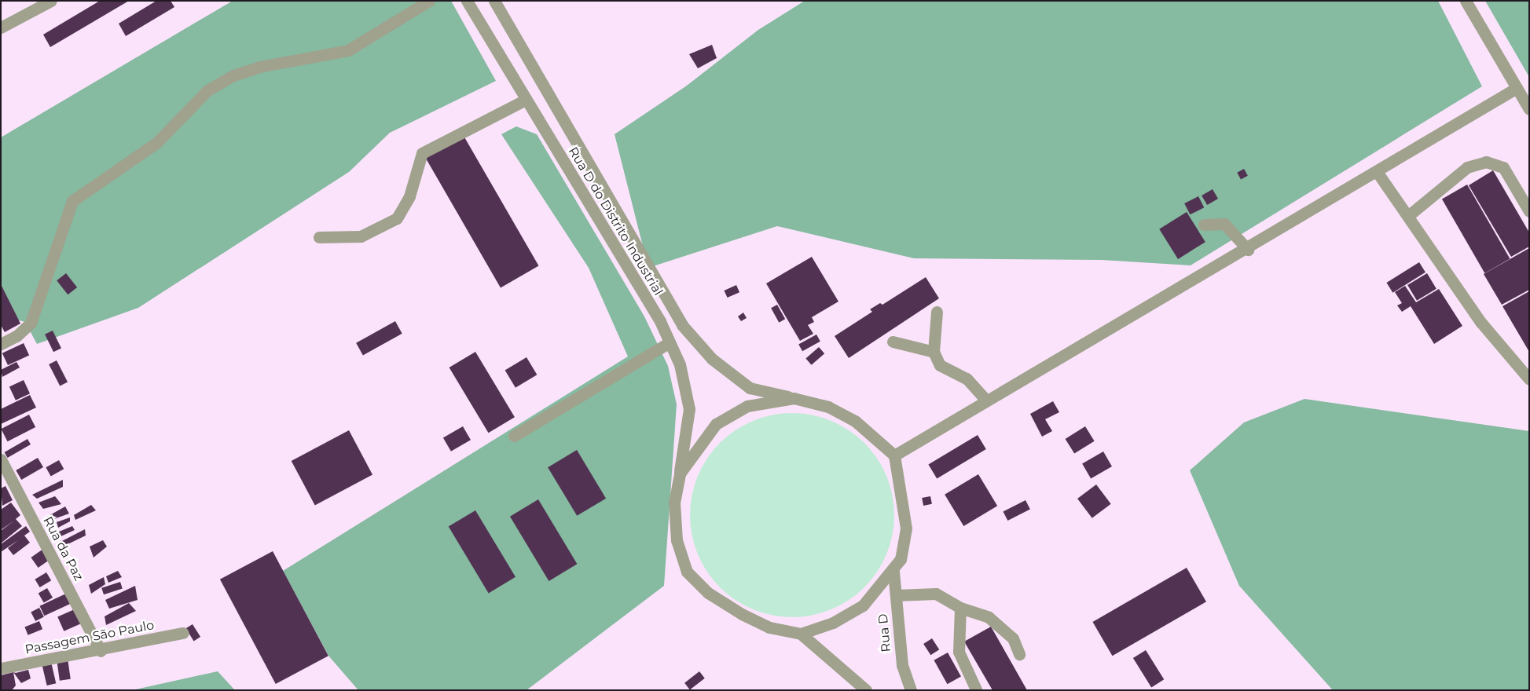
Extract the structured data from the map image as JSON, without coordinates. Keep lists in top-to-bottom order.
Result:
{
  "streets": {
    "street": [
      "Rua D do Distrito Industrial",
      "Rua da Paz",
      "Rua D",
      "Passagem São Paulo"
    ]
  },
  "crossings": [
    ["Rua da Paz", "Passagem São Paulo"]
  ]
}
